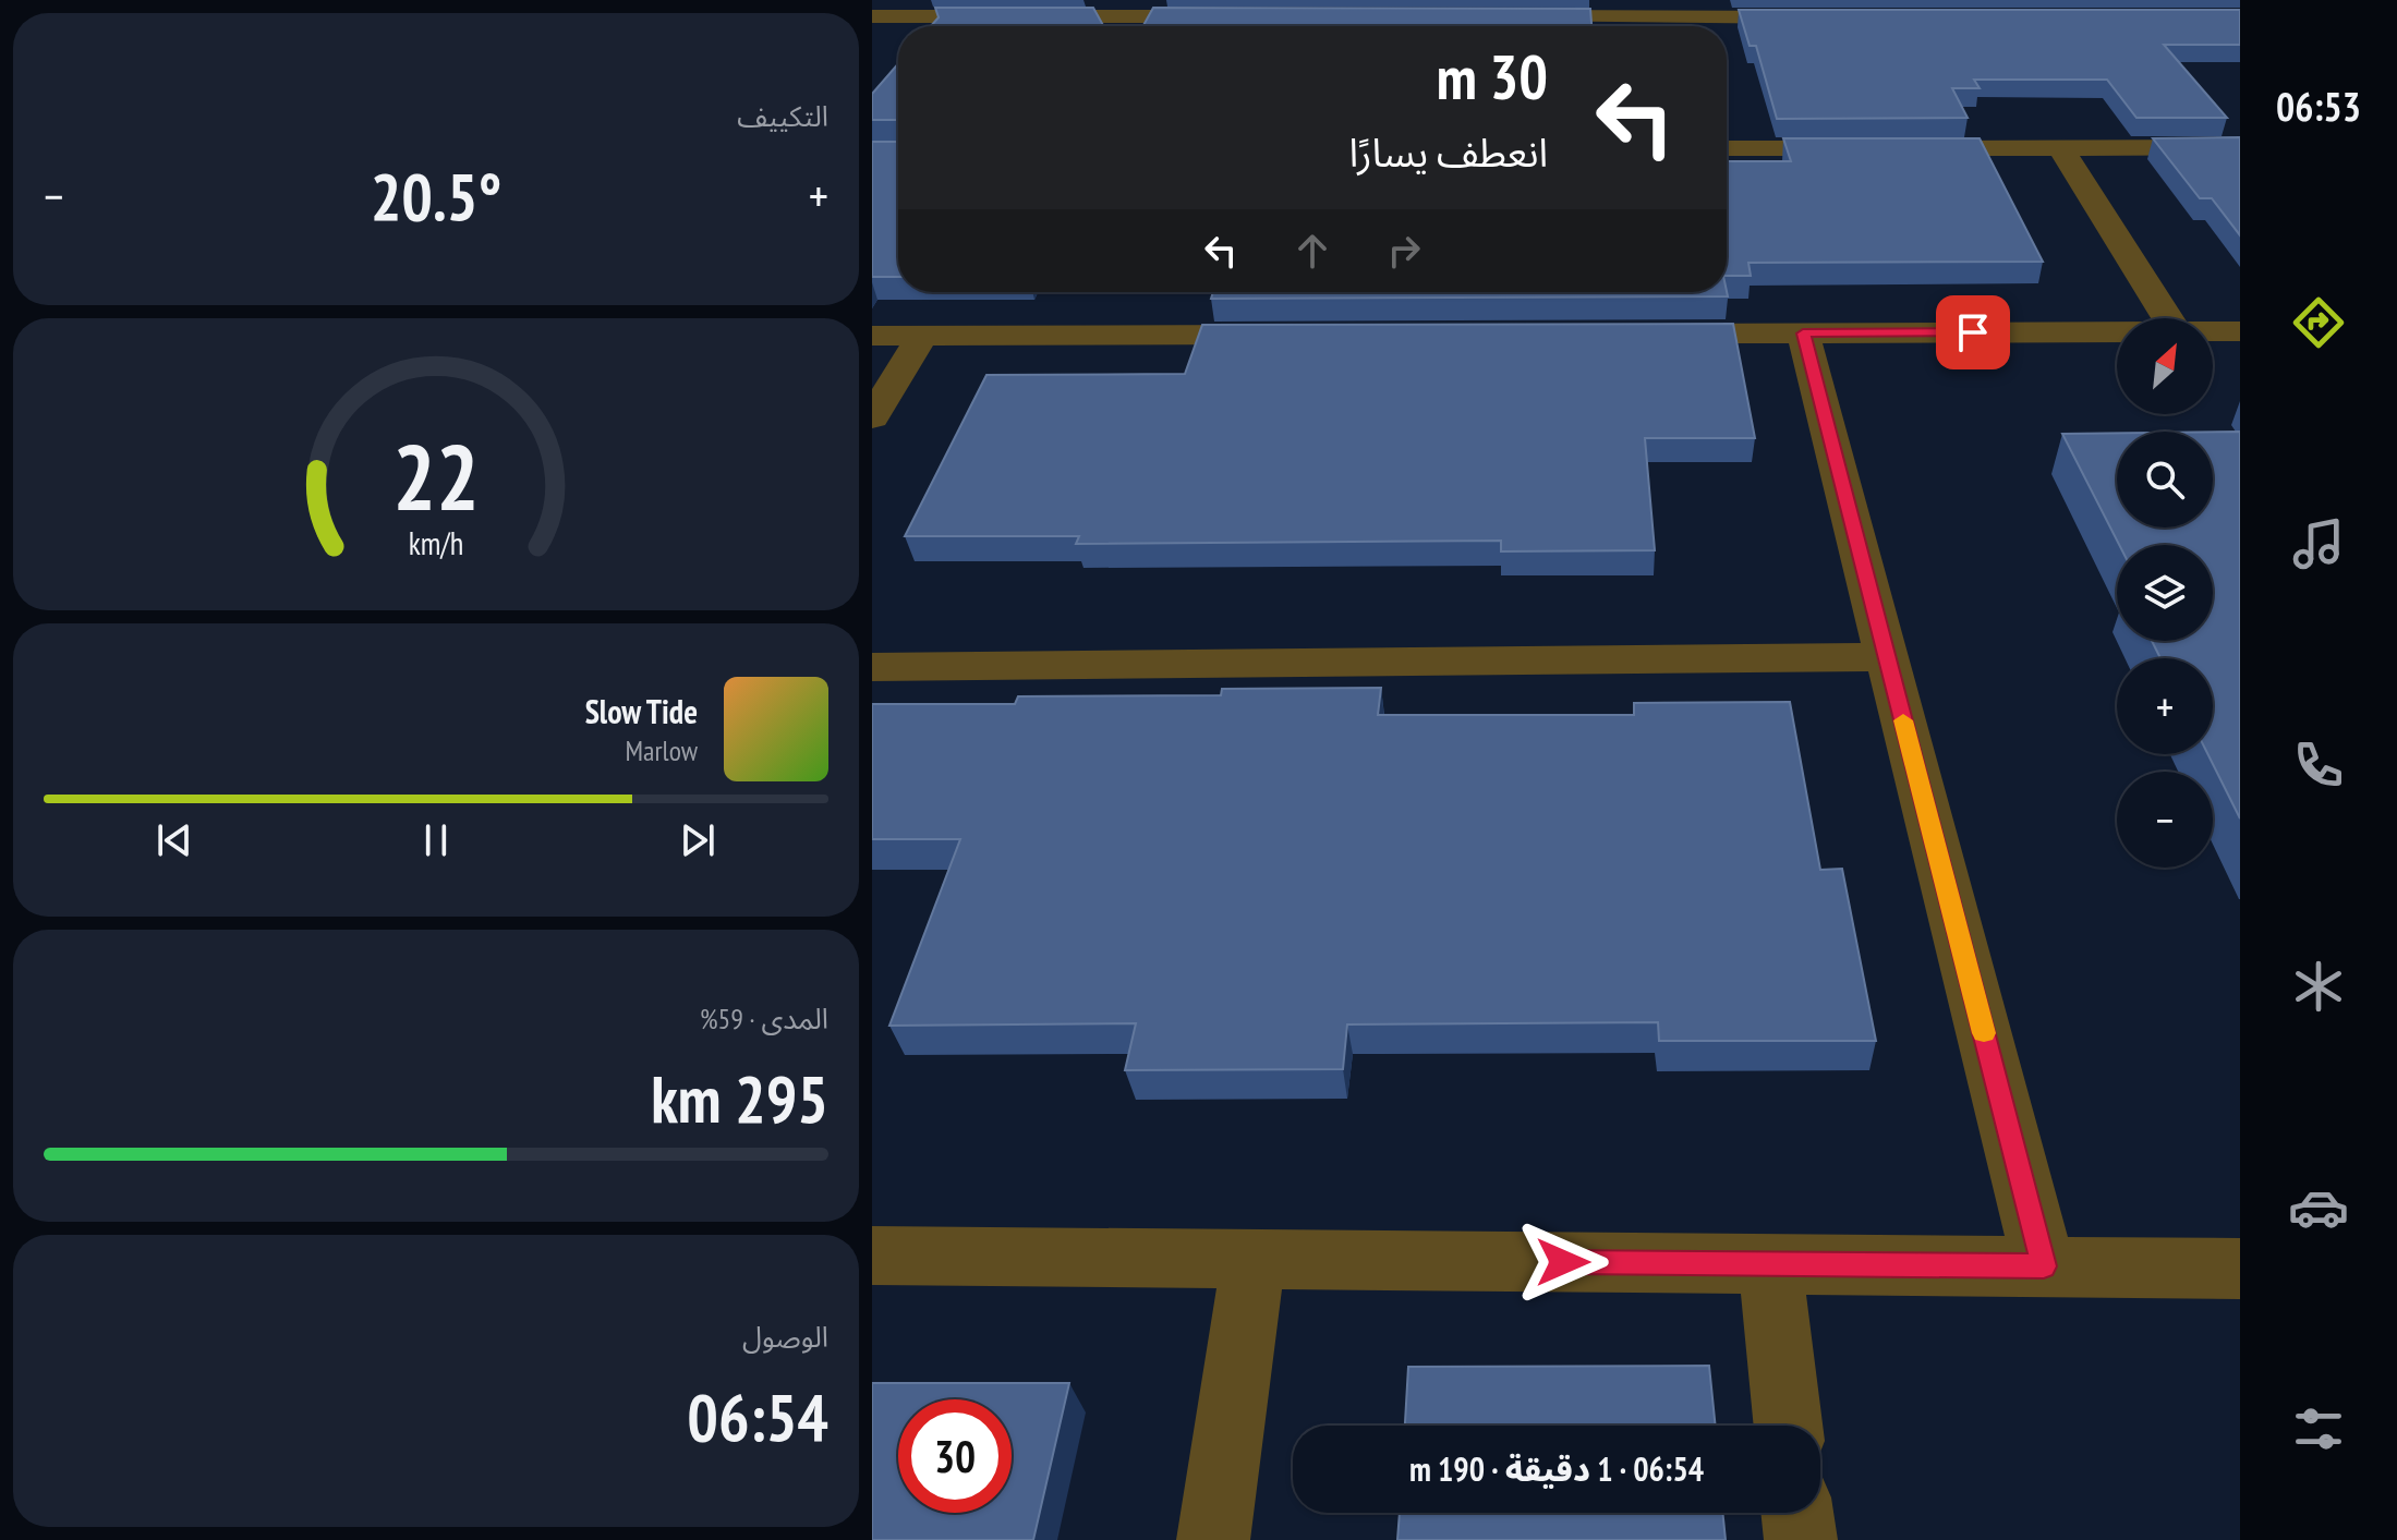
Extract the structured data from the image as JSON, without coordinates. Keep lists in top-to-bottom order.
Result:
{
  "north": "top right",
  "page": {
    "tabs": "06:53",
    "tile": [
      "التكييف",
      ["المدى · 59%", "295 km"],
      ["الوصول", "06:54"]
    ],
    "turn": ["30 m", "انعطف يسارًا"],
    "heat": ["−", "20.5°", "+"],
    "map_buttons": ["+", "−"],
    "song": ["Slow Tide", "Marlow"],
    "limit": "30",
    "trip": "06:54 · 1 دقيقة · 190 m",
    "gauge": ["22", "km/h"]
  }
}
